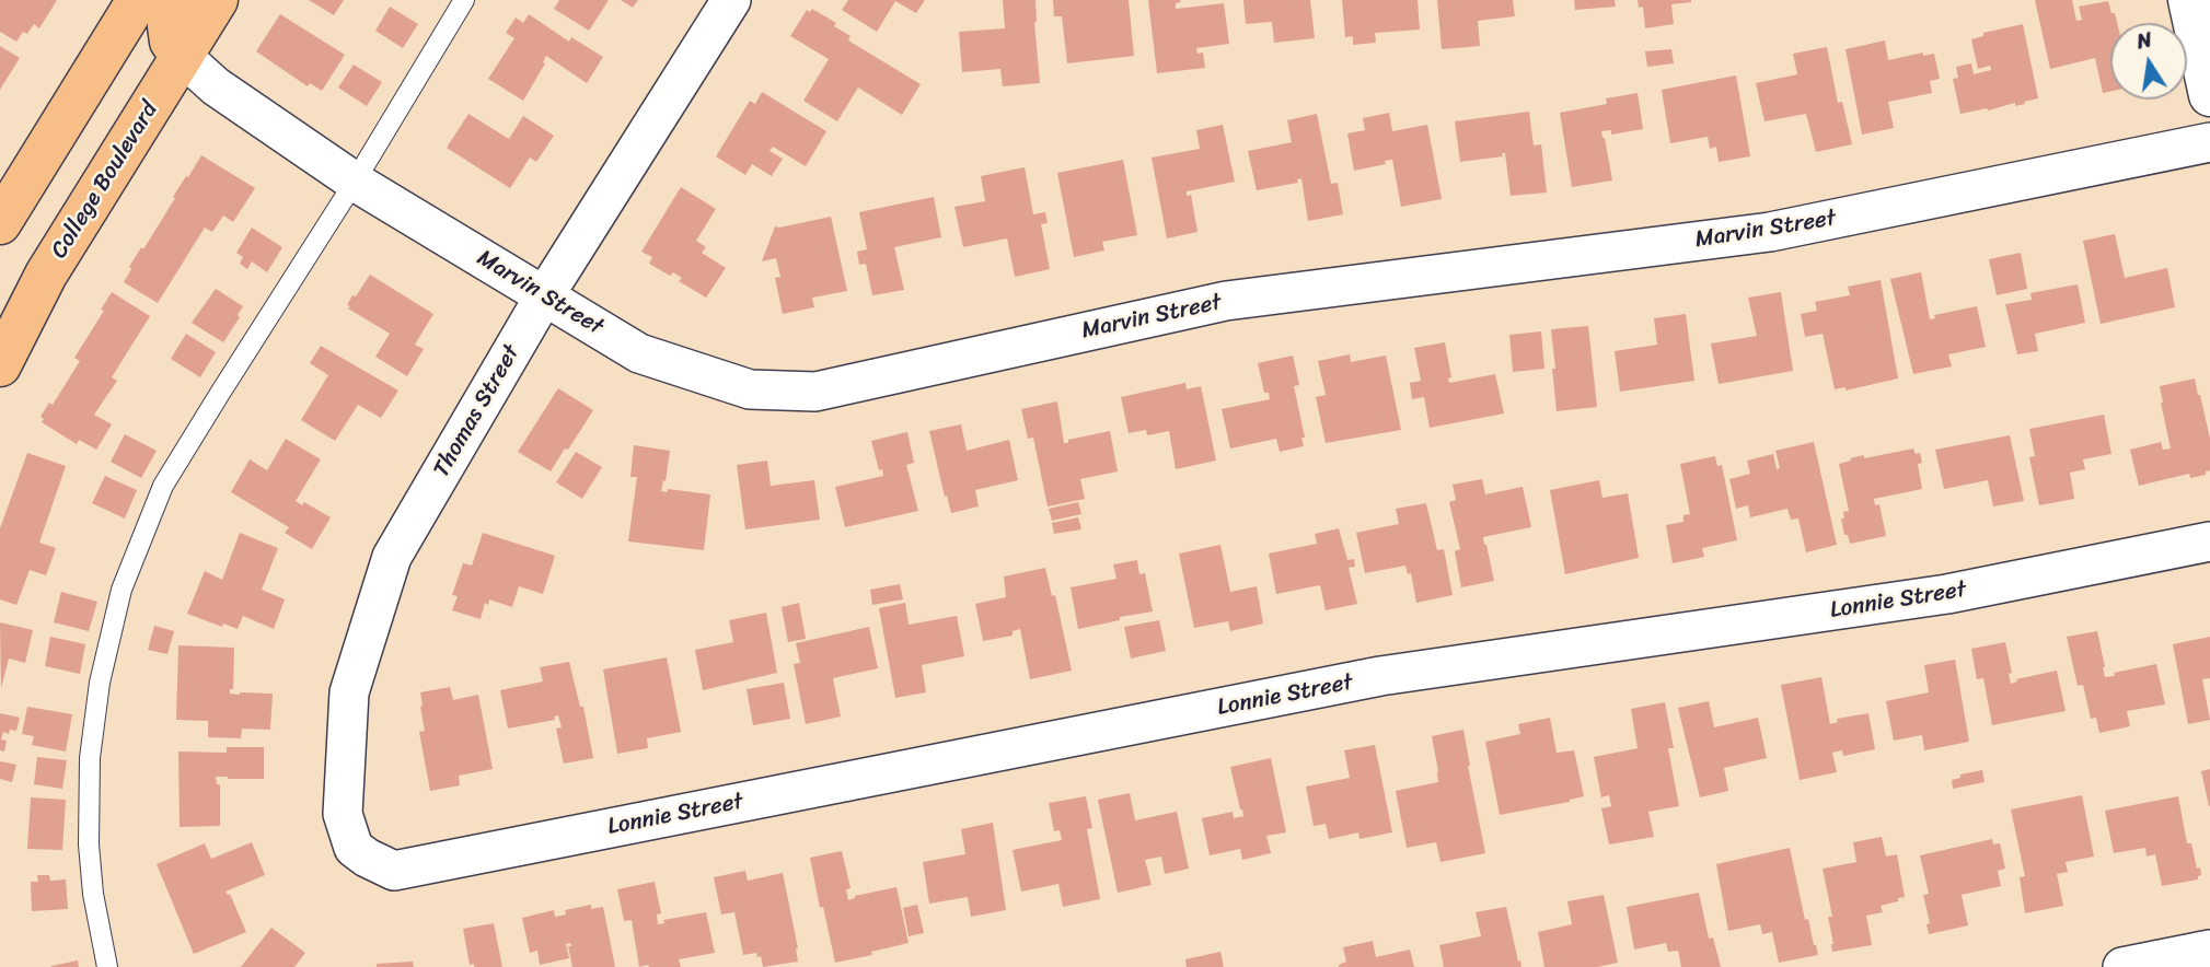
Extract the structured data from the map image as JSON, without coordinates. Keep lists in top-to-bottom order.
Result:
{
  "streets": {
    "main road": ["College Boulevard"],
    "street": ["Marvin Street", "Thomas Street", "Lonnie Street"]
  },
  "crossings": [
    ["College Boulevard", "Marvin Street"],
    ["Marvin Street", "Thomas Street"],
    ["Thomas Street", "Lonnie Street"]
  ],
  "north": "top"
}
